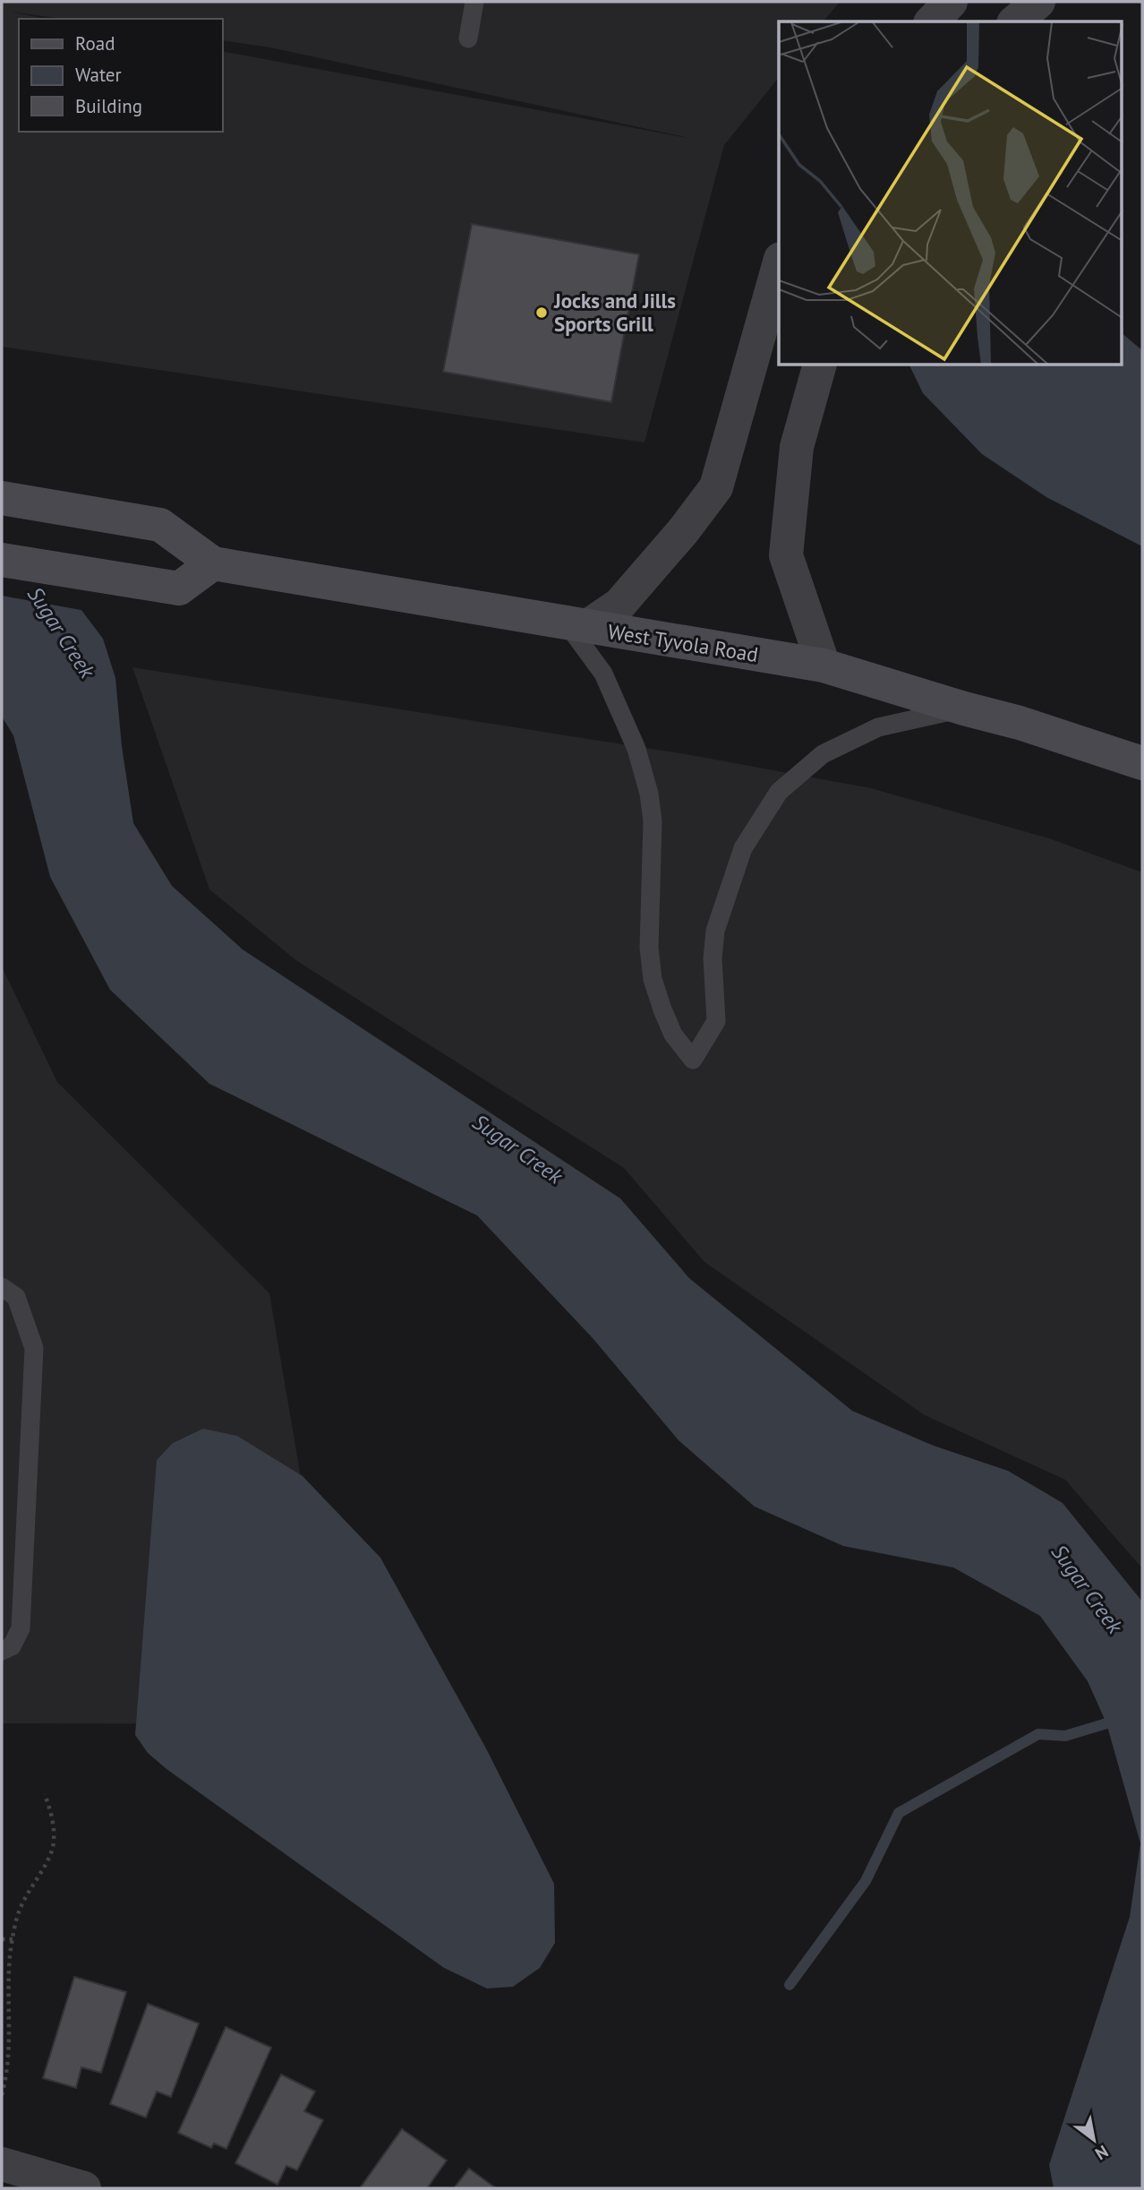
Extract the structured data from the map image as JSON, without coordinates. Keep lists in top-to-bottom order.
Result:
{
  "streets": {
    "main road": ["West Tyvola Road"]
  },
  "water": ["Sugar Creek"],
  "places": ["Jocks and Jills Sports Grill"],
  "legend": ["Road", "Water", "Building"],
  "north": "bottom right"
}
